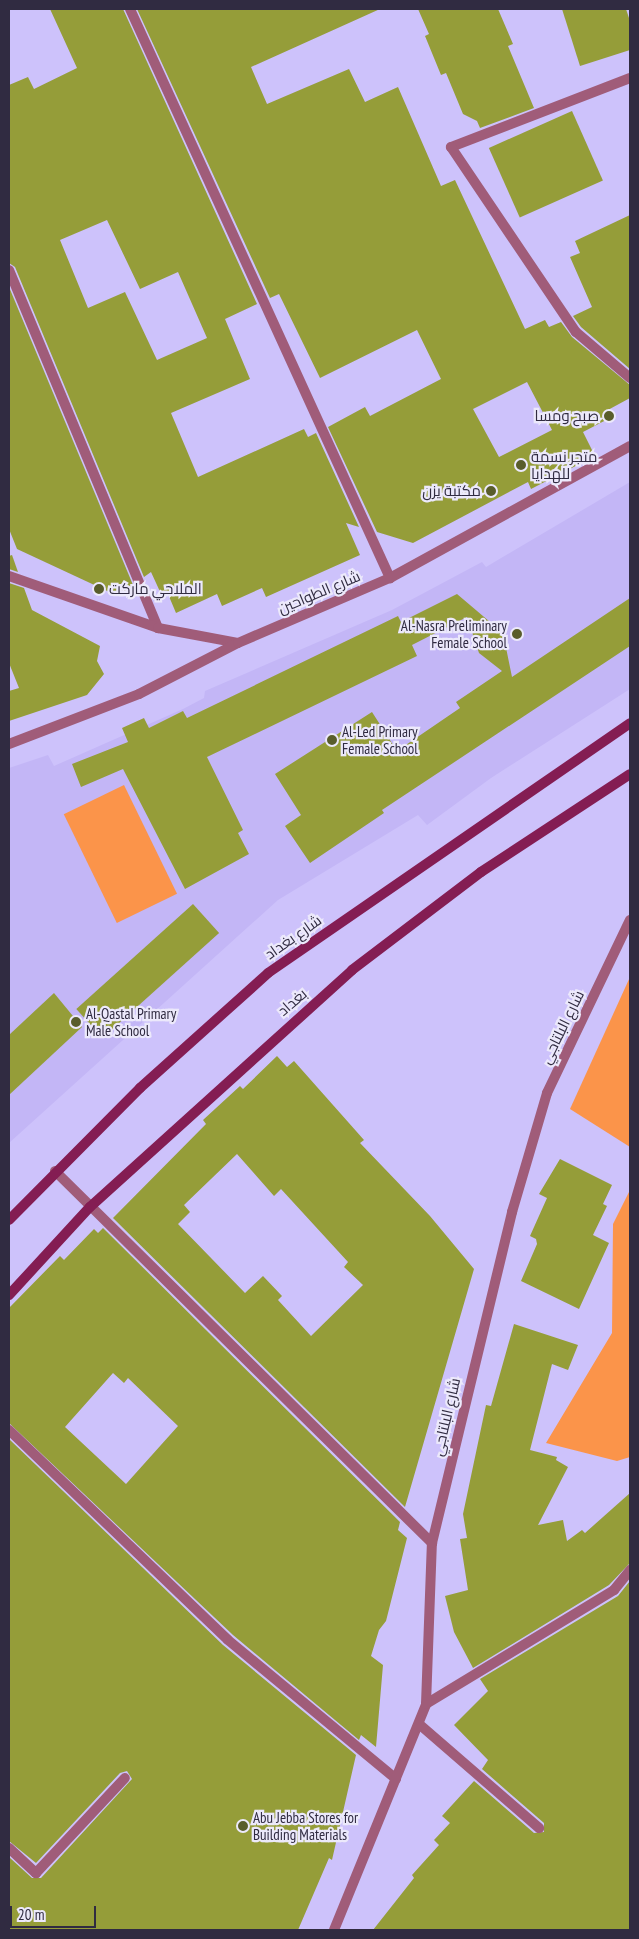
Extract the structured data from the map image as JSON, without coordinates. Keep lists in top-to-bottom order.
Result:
{
  "streets": {
    "main road": ["شارع بغداد", "بغداد"],
    "street": ["شارع الطواحين", "شارع البلتاجي"]
  },
  "places": [
    "صبح ومسا",
    "متجر نسمة للهدايا",
    "مكتبة يزن",
    "الملاحي ماركت",
    "Al-Nasra Preliminary Female School",
    "Al-Led Primary Female School",
    "Al-Qastal Primary Male School",
    "Abu Jebba Stores for Building Materials"
  ],
  "scale_bar": "20 m"
}
